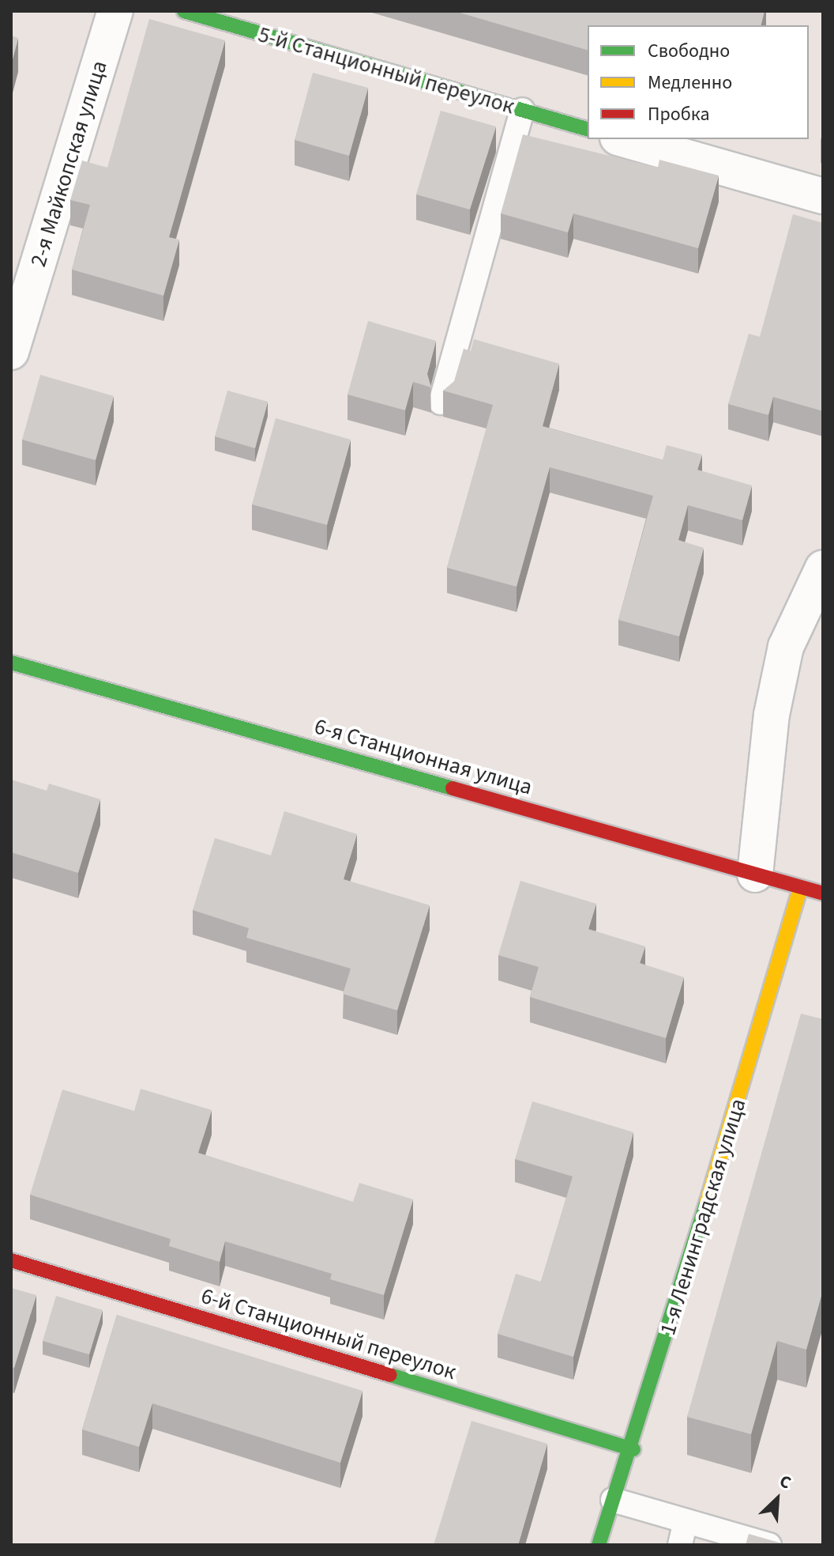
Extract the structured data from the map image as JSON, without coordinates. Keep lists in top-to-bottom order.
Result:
{
  "streets": {
    "street": [
      "5-й Станционный переулок",
      "2-я Майкопская улица",
      "6-я Станционная улица",
      "1-я Ленинградская улица",
      "6-й Станционный переулок"
    ]
  },
  "crossings": [
    ["6-я Станционная улица", "1-я Ленинградская улица"],
    ["1-я Ленинградская улица", "6-й Станционный переулок"]
  ],
  "legend": ["Свободно", "Медленно", "Пробка"],
  "north": "top right"
}
